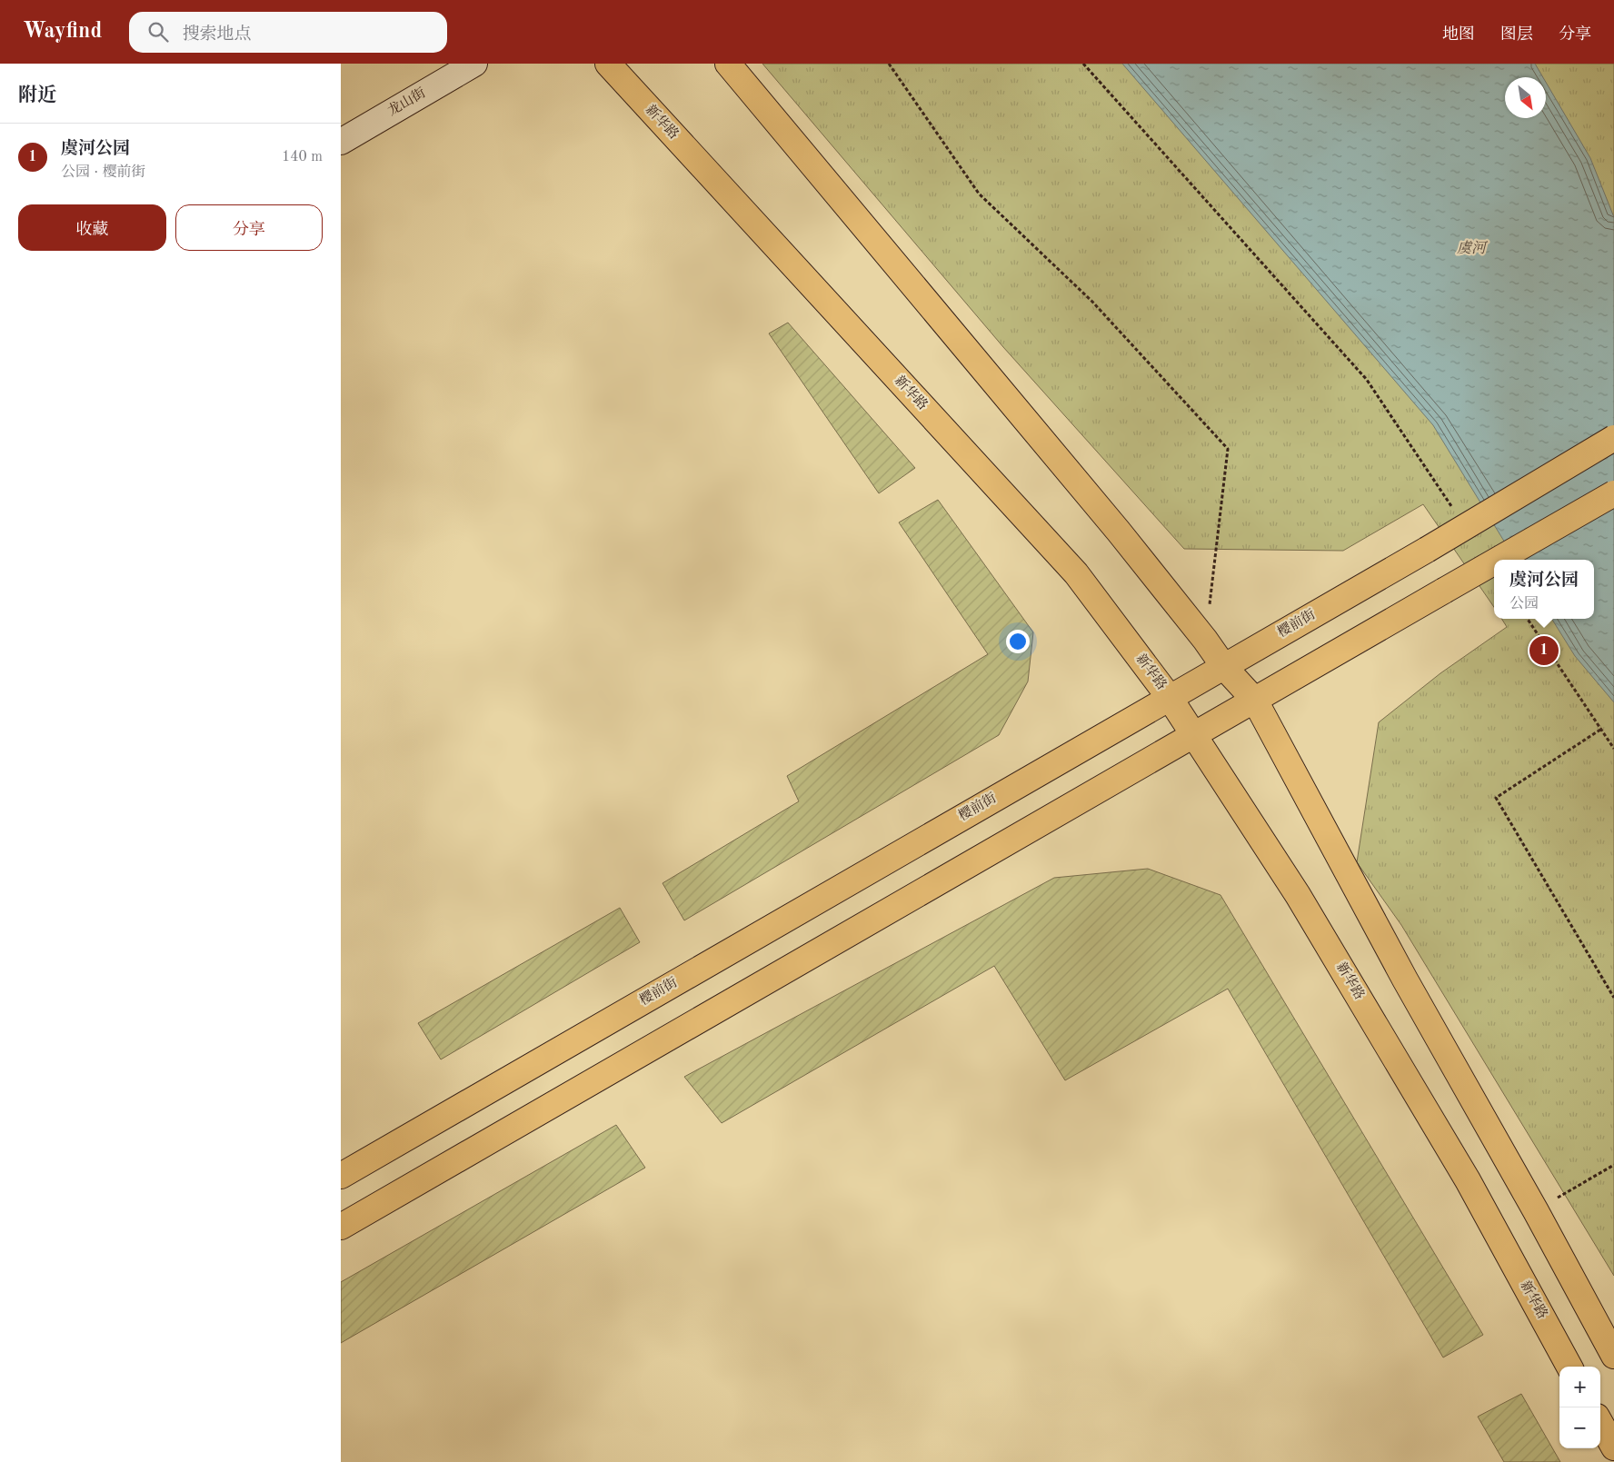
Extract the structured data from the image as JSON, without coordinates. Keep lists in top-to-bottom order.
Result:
{
  "streets": {
    "main road": ["新华路", "樱前街"],
    "street": ["龙山街"]
  },
  "crossings": [
    ["新华路", "樱前街"]
  ],
  "water": ["虞河"],
  "north": "bottom right",
  "page": {
    "header": "Wayfind",
    "search": "搜索地点",
    "nav": ["地图", "图层", "分享"],
    "heading": "附近",
    "list": [
      {
        "mark": "1",
        "name": "虞河公园",
        "note": "公园 · 樱前街",
        "value": "140 m"
      }
    ],
    "buttons": ["收藏", "分享"],
    "popup": ["虞河公园", "公园"],
    "pins": "1",
    "map_buttons": ["+", "−"]
  }
}
